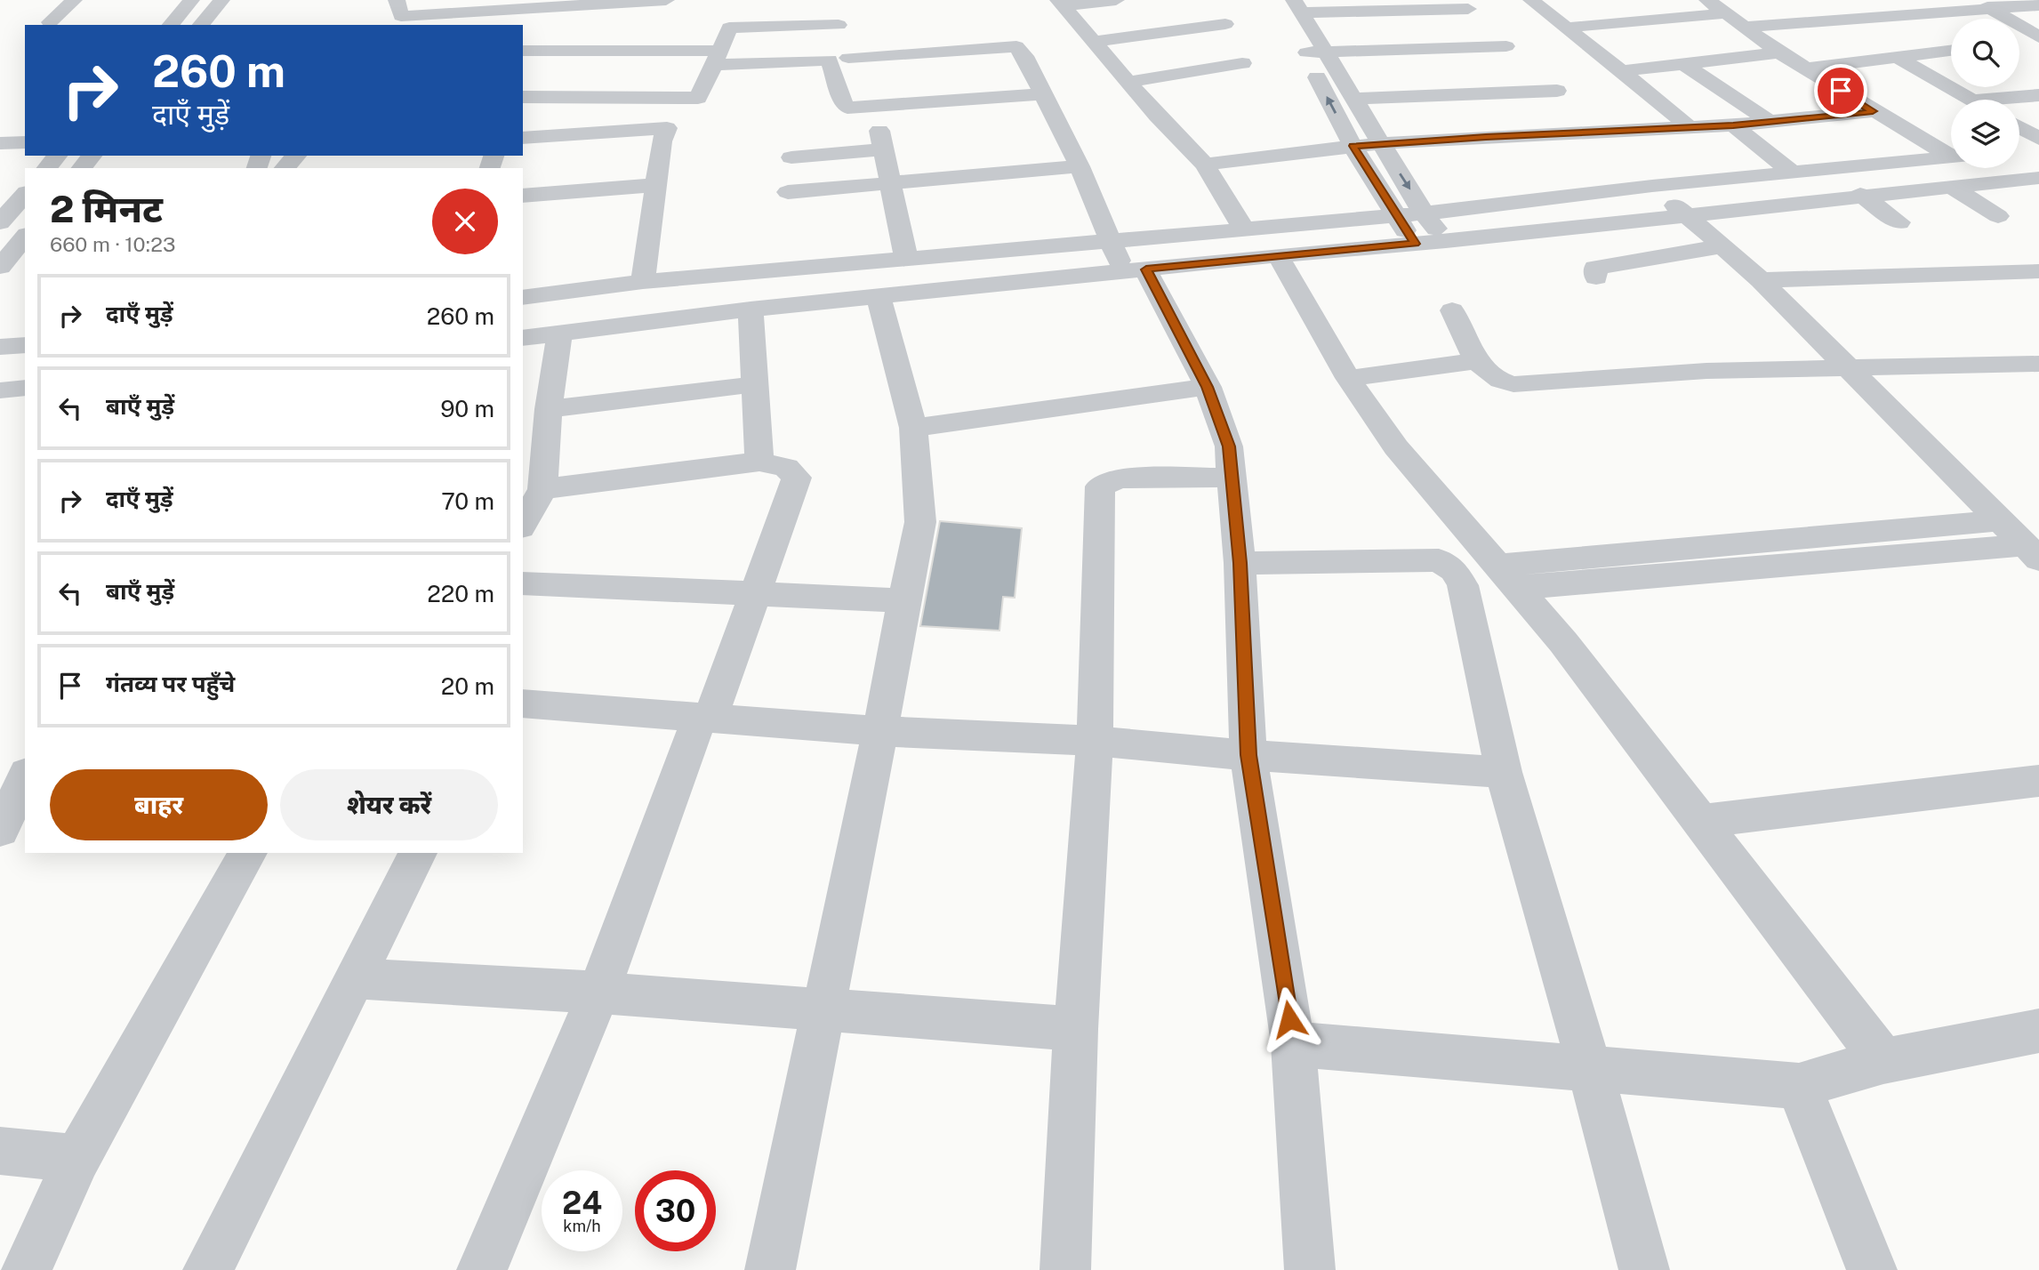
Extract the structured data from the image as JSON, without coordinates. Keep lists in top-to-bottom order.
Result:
{
  "page": {
    "turn": ["260 m", "दाएँ मुड़ें"],
    "heading": ["2 मिनट", "660 m · 10:23"],
    "list": [
      {
        "name": "दाएँ मुड़ें",
        "value": "260 m"
      },
      {
        "name": "बाएँ मुड़ें",
        "value": "90 m"
      },
      {
        "name": "दाएँ मुड़ें",
        "value": "70 m"
      },
      {
        "name": "बाएँ मुड़ें",
        "value": "220 m"
      },
      {
        "name": "गंतव्य पर पहुँचे",
        "value": "20 m"
      }
    ],
    "buttons": ["बाहर", "शेयर करें"],
    "speed": "24 km/h",
    "limit": "30"
  }
}
